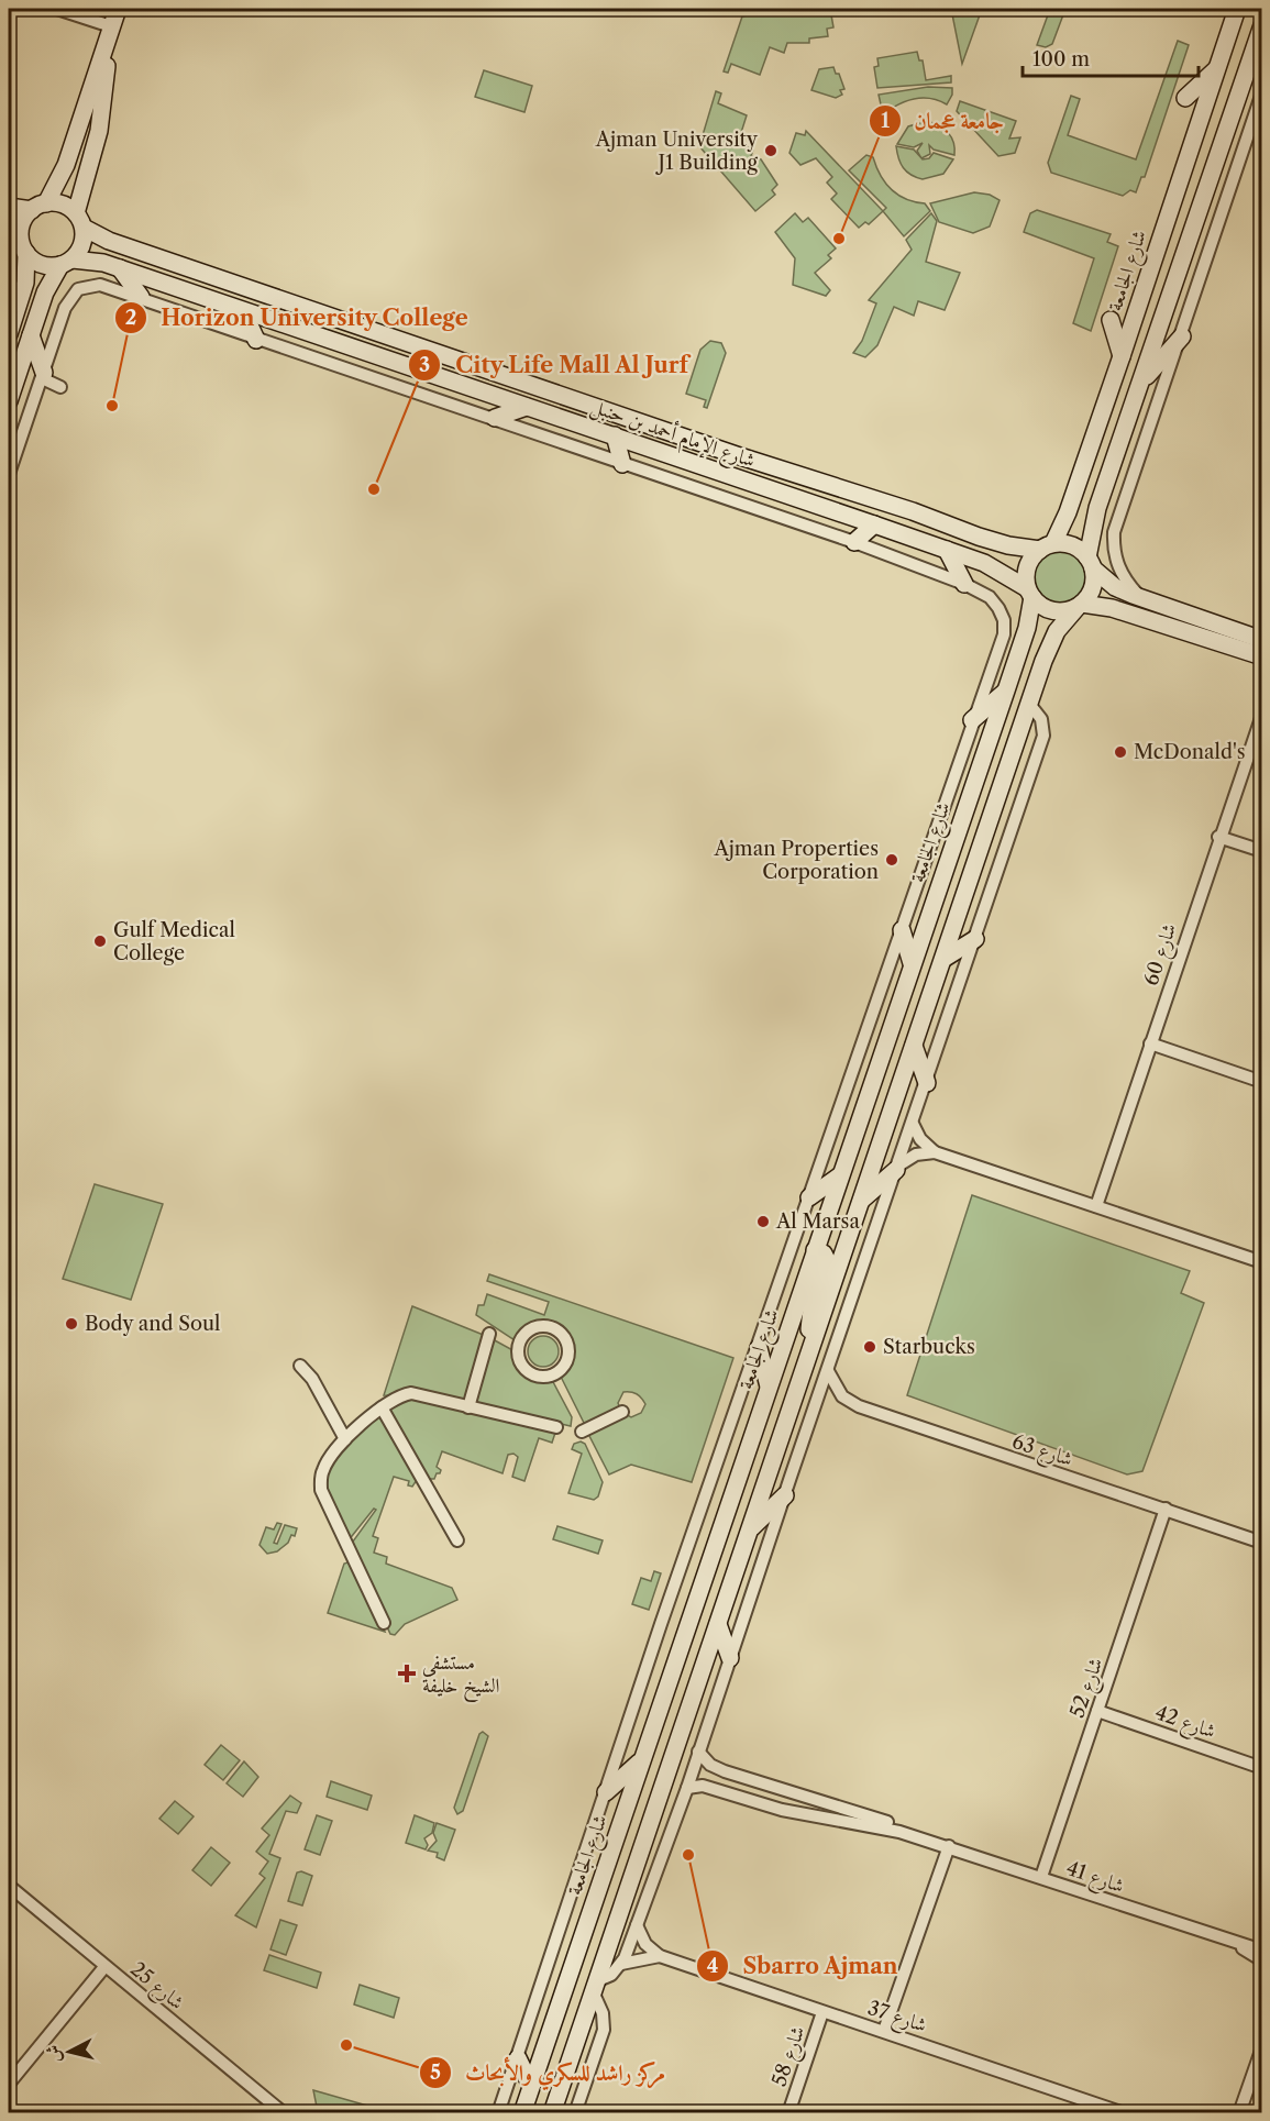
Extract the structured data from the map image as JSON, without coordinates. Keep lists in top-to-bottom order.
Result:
{
  "streets": {
    "main road": ["شارع الجامعة", "شارع الإمام أحمد بن حنبل"],
    "street": [
      "شارع 60",
      "شارع 63",
      "شارع 52",
      "شارع 42",
      "شارع 41",
      "شارع 25",
      "شارع 37",
      "شارع 58"
    ]
  },
  "crossings": [
    ["شارع الجامعة", "شارع الإمام أحمد بن حنبل"],
    ["شارع 63", "شارع 52"],
    ["شارع 52", "شارع 42"],
    ["شارع 52", "شارع 41"],
    ["شارع 37", "شارع 58"]
  ],
  "places": {
    "other": [
      "Ajman University J1 Building",
      "جامعة عجمان",
      "Horizon University College",
      "City Life Mall Al Jurf",
      "McDonald's",
      "Ajman Properties Corporation",
      "Gulf Medical College",
      "Al Marsa",
      "Body and Soul",
      "Starbucks",
      "Sbarro Ajman",
      "مركز راشد للسكري والأبحاث"
    ],
    "health": ["مستشفى الشيخ خليفة"]
  },
  "scale_bar": "100 m",
  "north": "left"
}
